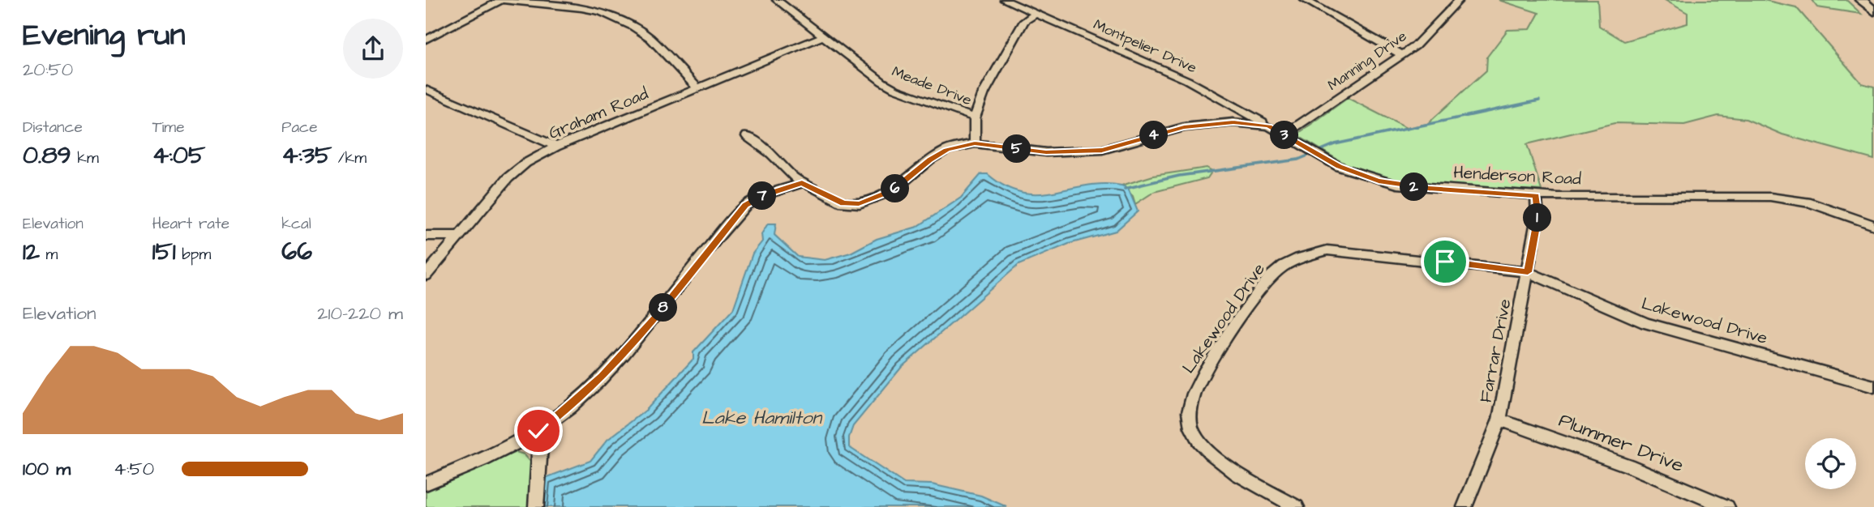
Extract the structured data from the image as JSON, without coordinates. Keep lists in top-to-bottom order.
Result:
{
  "streets": {
    "street": [
      "Montpelier Drive",
      "Manning Drive",
      "Meade Drive",
      "Graham Road",
      "Henderson Road",
      "Lakewood Drive",
      "Farrar Drive",
      "Plummer Drive"
    ]
  },
  "crossings": [
    ["Montpelier Drive", "Henderson Road"],
    ["Manning Drive", "Henderson Road"],
    ["Meade Drive", "Graham Road"],
    ["Meade Drive", "Henderson Road"],
    ["Henderson Road", "Farrar Drive"],
    ["Lakewood Drive", "Farrar Drive"],
    ["Farrar Drive", "Plummer Drive"]
  ],
  "water": ["Lake Hamilton"],
  "page": {
    "heading": ["Evening run", "20:50"],
    "stats": [
      ["Distance", "0.89 km"],
      ["Time", "4:05"],
      ["Pace", "4:35 /km"],
      ["Elevation", "12 m"],
      ["Heart rate", "151 bpm"],
      ["kcal", "66"]
    ],
    "pins": [
      "3",
      "4",
      "5",
      "2",
      "6",
      "7",
      "1",
      "8"
    ],
    "chart": ["Elevation", "210–220 m"],
    "list": [
      {
        "name": "100 m",
        "note": "4:50"
      }
    ]
  }
}
